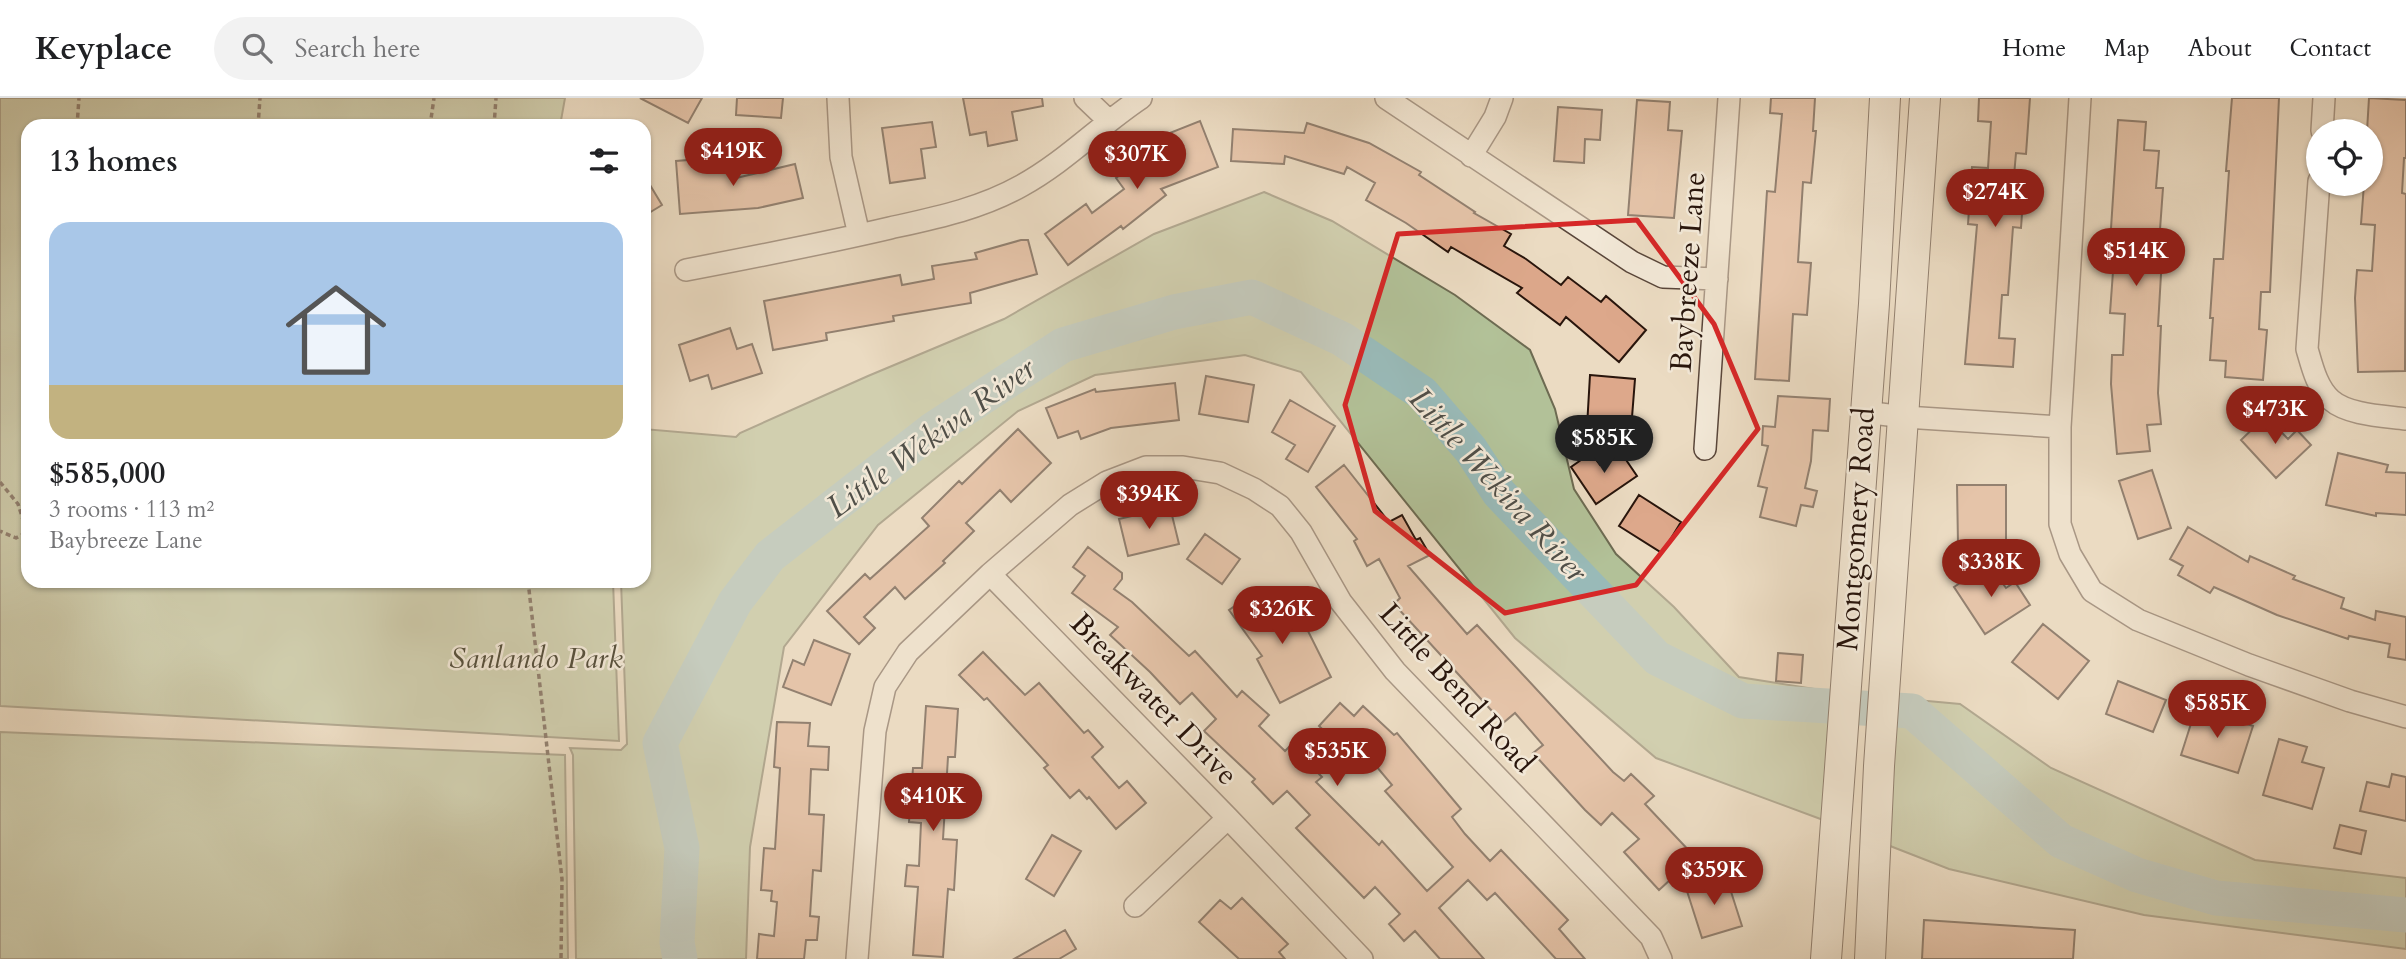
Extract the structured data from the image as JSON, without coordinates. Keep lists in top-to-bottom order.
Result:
{
  "streets": {
    "main road": ["Montgomery Road"],
    "street": ["Baybreeze Lane", "Little Bend Road", "Breakwater Drive"]
  },
  "crossings": [
    ["Little Bend Road", "Breakwater Drive"]
  ],
  "water": ["Little Wekiva River"],
  "parks": ["Sanlando Park"],
  "page": {
    "header": "Keyplace",
    "search": "Search here",
    "nav": [
      "Home",
      "Map",
      "About",
      "Contact"
    ],
    "heading": "13 homes",
    "price": [
      "$419K",
      "$307K",
      "$274K",
      "$514K",
      "$473K",
      "$585K",
      "$394K",
      "$338K",
      "$326K",
      "$585K",
      "$535K",
      "$410K",
      "$359K"
    ],
    "list": [
      {
        "name": "$585,000",
        "note": "3 rooms · 113 m² · Baybreeze Lane"
      }
    ]
  }
}
